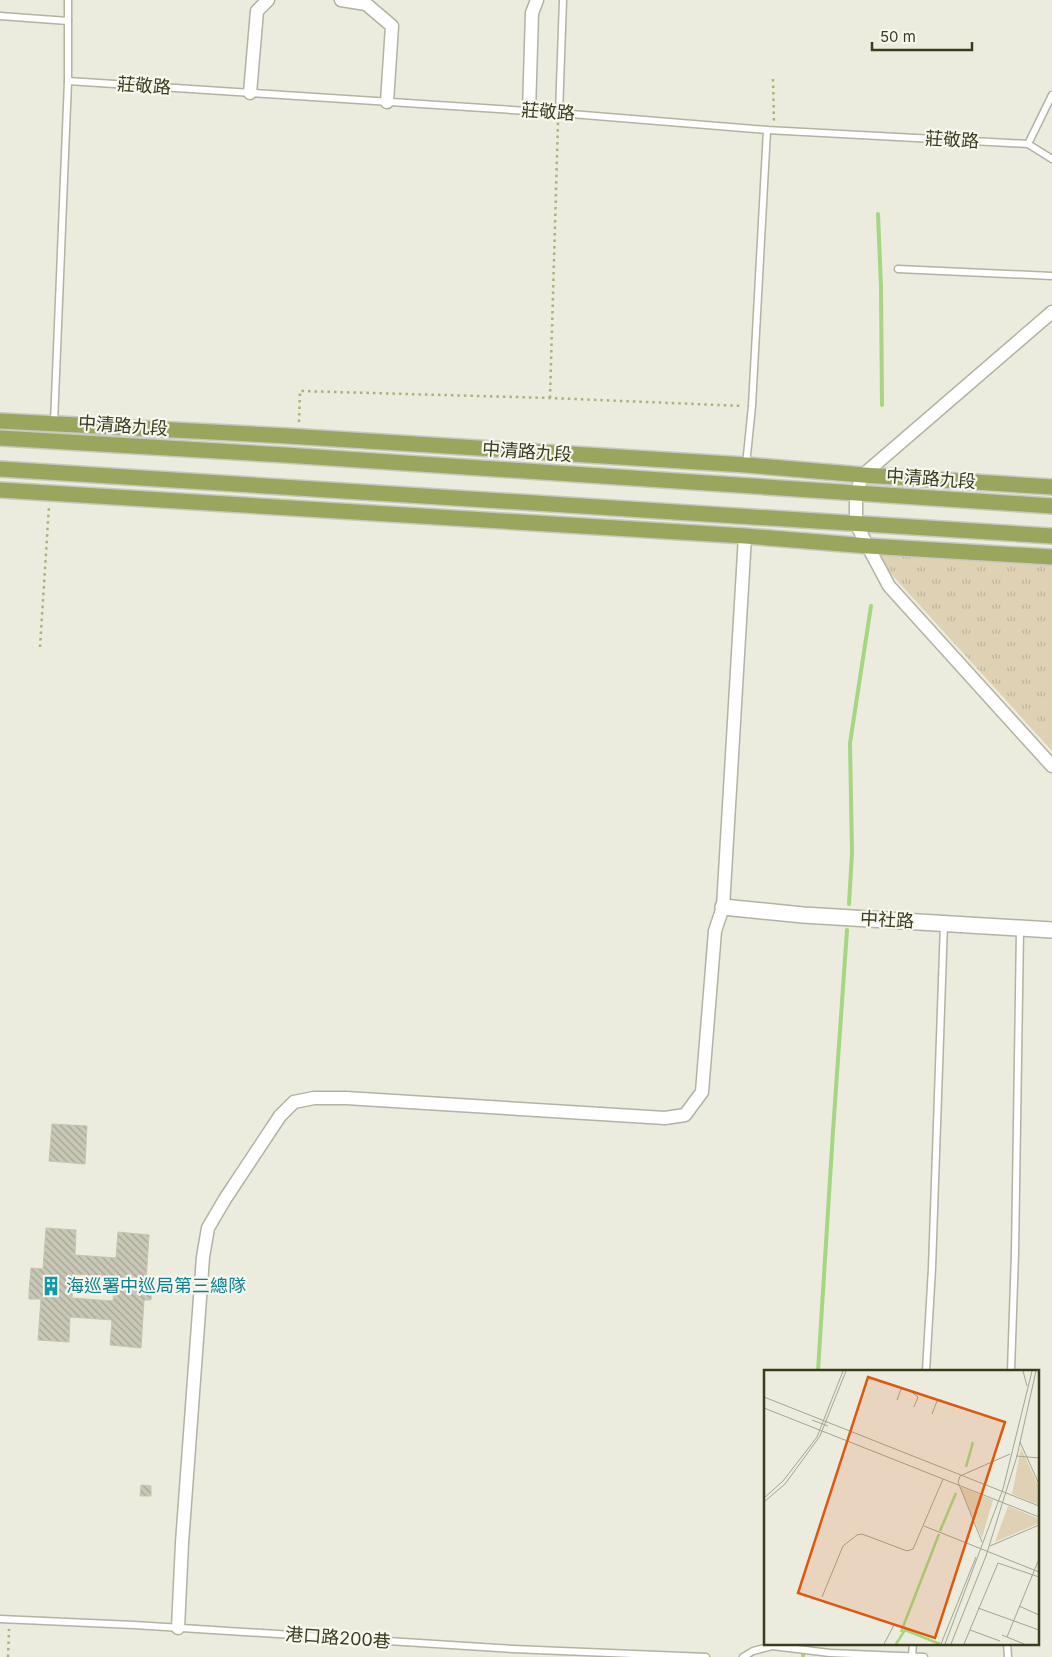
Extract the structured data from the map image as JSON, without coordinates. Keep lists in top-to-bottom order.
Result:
{
  "streets": {
    "main road": ["中清路九段"],
    "street": ["中社路"],
    "lane": ["莊敬路", "港口路200巷"]
  },
  "places": {
    "building": ["海巡署中巡局第三總隊"]
  },
  "scale_bar": "50 m"
}
